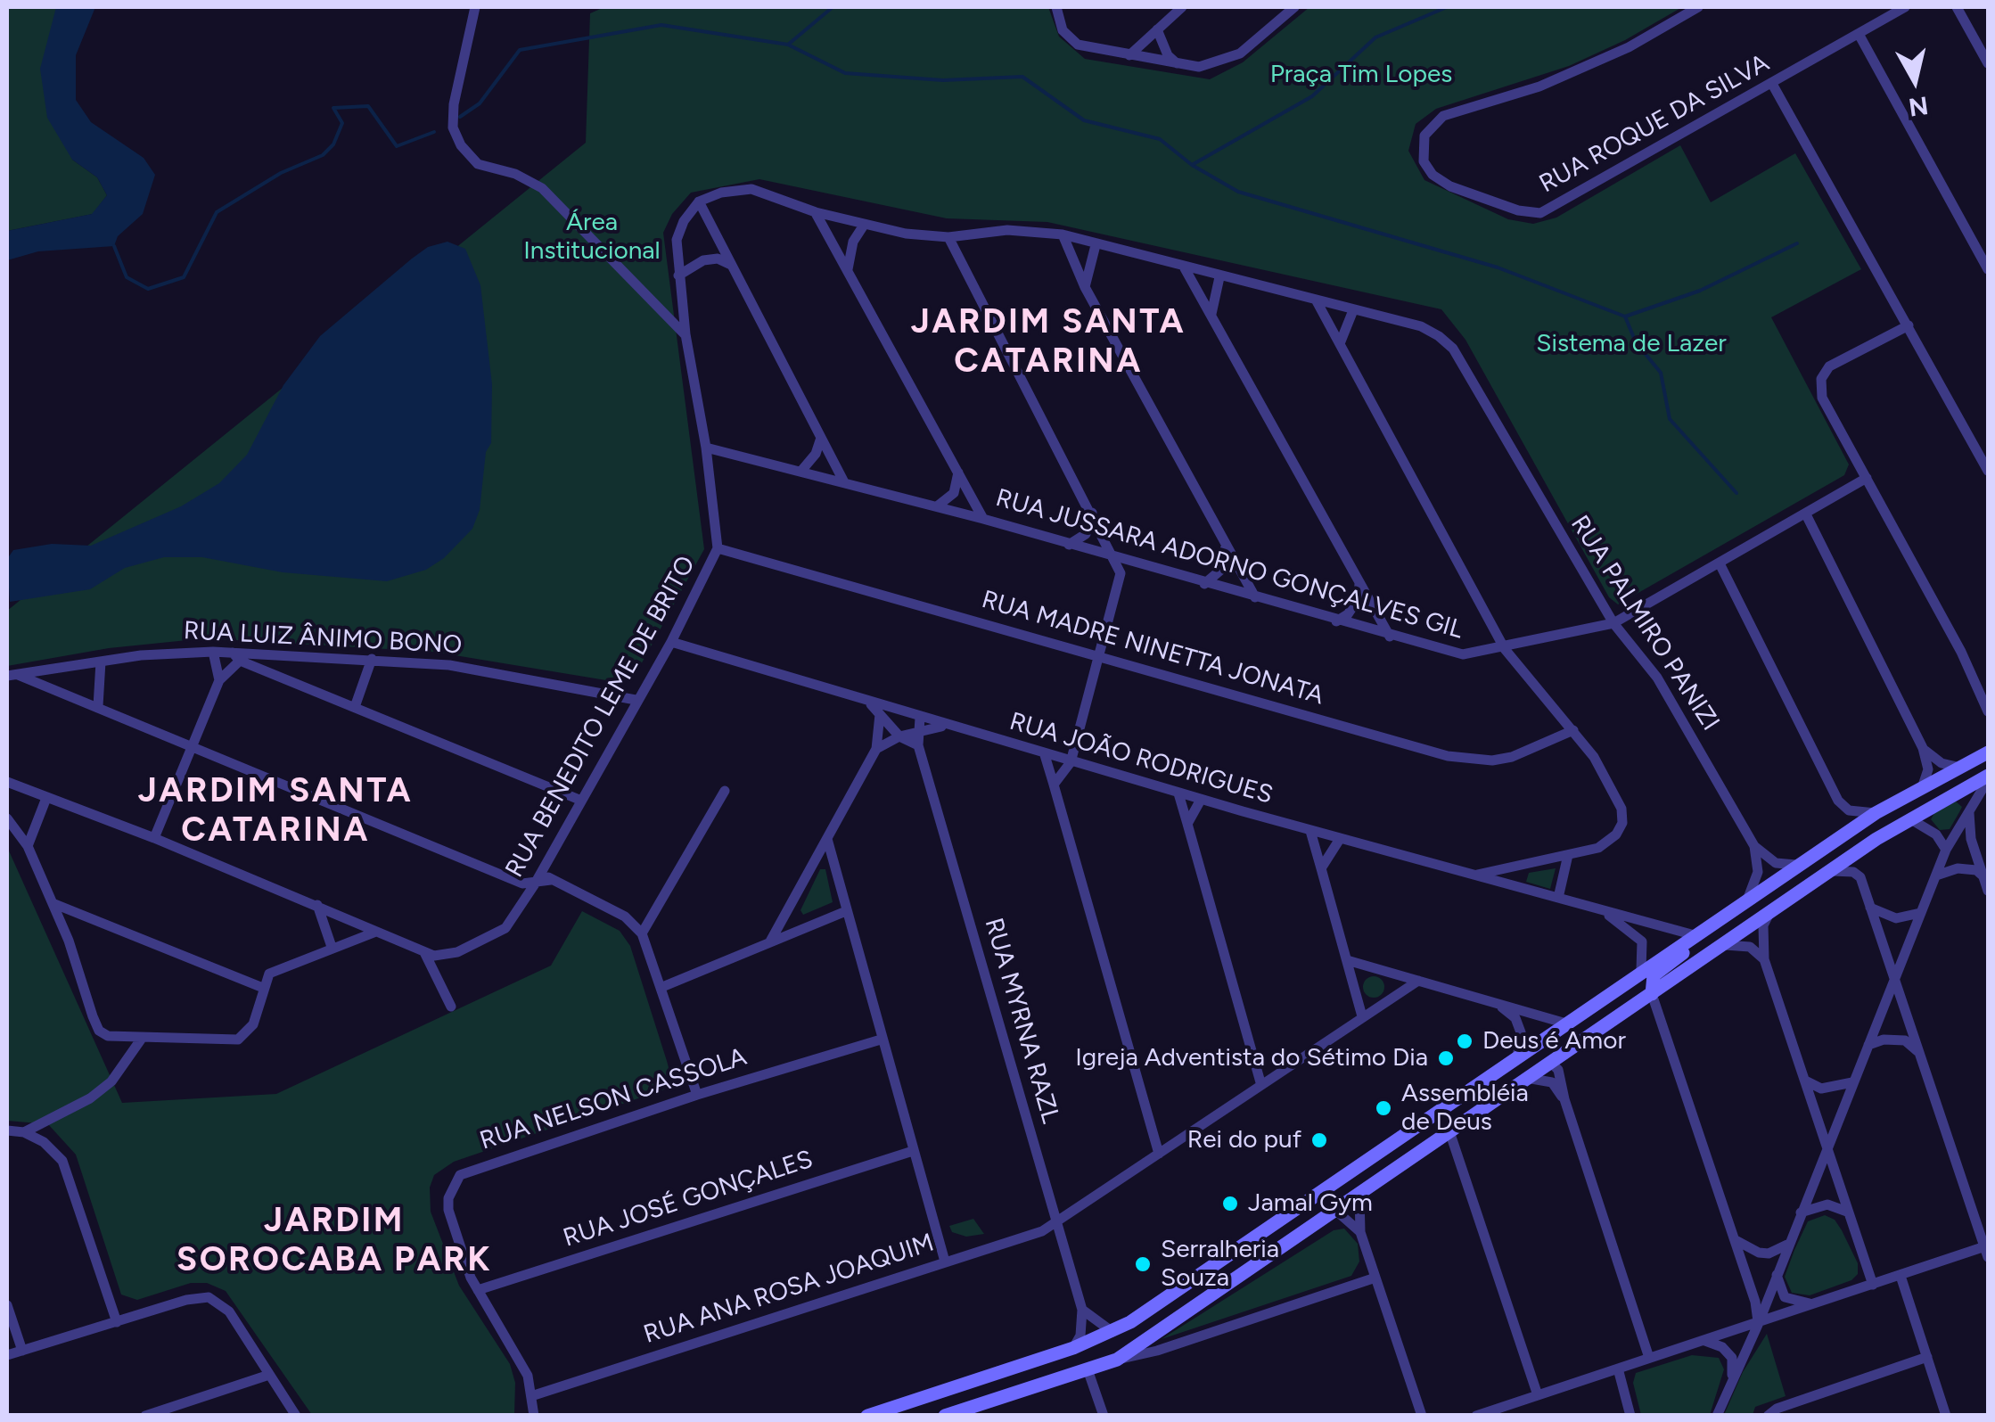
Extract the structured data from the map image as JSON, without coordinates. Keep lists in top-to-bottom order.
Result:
{
  "streets": {
    "street": [
      "RUA ROQUE DA SILVA",
      "RUA JUSSARA ADORNO GONÇALVES GIL",
      "RUA PALMIRO PANIZI",
      "RUA LUIZ ÂNIMO BONO",
      "RUA MADRE NINETTA JONATA",
      "RUA BENEDITO LEME DE BRITO",
      "RUA JOÃO RODRIGUES",
      "RUA MYRNA RAZL",
      "RUA NELSON CASSOLA",
      "RUA JOSÉ GONÇALES",
      "RUA ANA ROSA JOAQUIM"
    ]
  },
  "crossings": [
    ["RUA JUSSARA ADORNO GONÇALVES GIL", "RUA PALMIRO PANIZI"],
    ["RUA JUSSARA ADORNO GONÇALVES GIL", "RUA BENEDITO LEME DE BRITO"],
    ["RUA LUIZ ÂNIMO BONO", "RUA BENEDITO LEME DE BRITO"],
    ["RUA MADRE NINETTA JONATA", "RUA BENEDITO LEME DE BRITO"],
    ["RUA BENEDITO LEME DE BRITO", "RUA JOÃO RODRIGUES"],
    ["RUA JOÃO RODRIGUES", "RUA MYRNA RAZL"],
    ["RUA MYRNA RAZL", "RUA ANA ROSA JOAQUIM"],
    ["RUA NELSON CASSOLA", "RUA JOSÉ GONÇALES"],
    ["RUA NELSON CASSOLA", "RUA ANA ROSA JOAQUIM"]
  ],
  "districts": ["JARDIM SANTA CATARINA", "JARDIM SANTA CATARINA", "JARDIM SOROCABA PARK"],
  "parks": ["Praça Tim Lopes", "Área Institucional", "Sistema de Lazer"],
  "places": [
    "Deus é Amor",
    "Igreja Adventista do Sétimo Dia",
    "Assembléia de Deus",
    "Rei do puf",
    "Jamal Gym",
    "Serralheria Souza"
  ],
  "north": "bottom"
}
